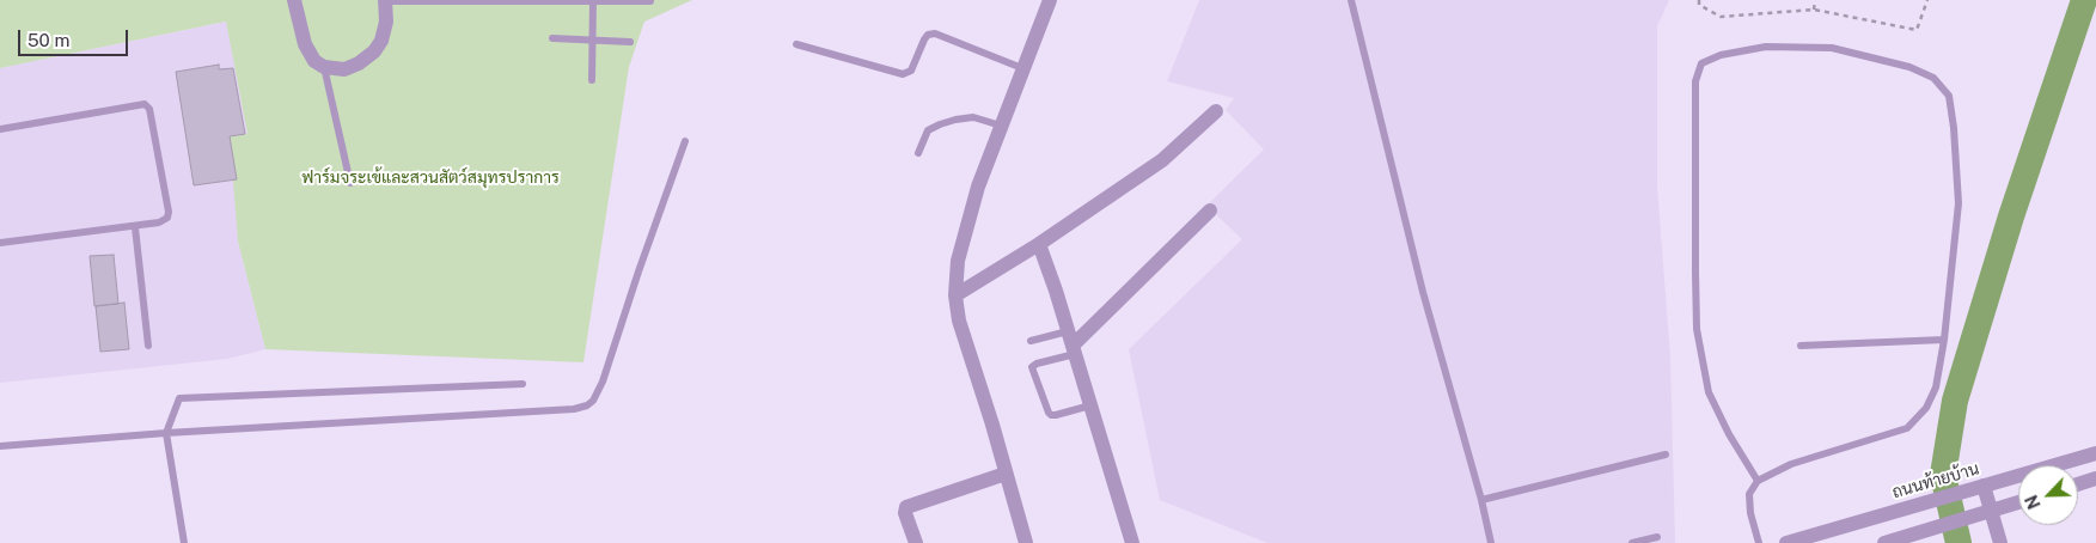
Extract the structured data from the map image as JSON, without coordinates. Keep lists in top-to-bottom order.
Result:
{
  "streets": {
    "street": ["ถนนท้ายบ้าน"]
  },
  "parks": ["ฟาร์มจระเข้และสวนสัตว์สมุทรปราการ"],
  "scale_bar": "50 m",
  "north": "bottom left"
}
